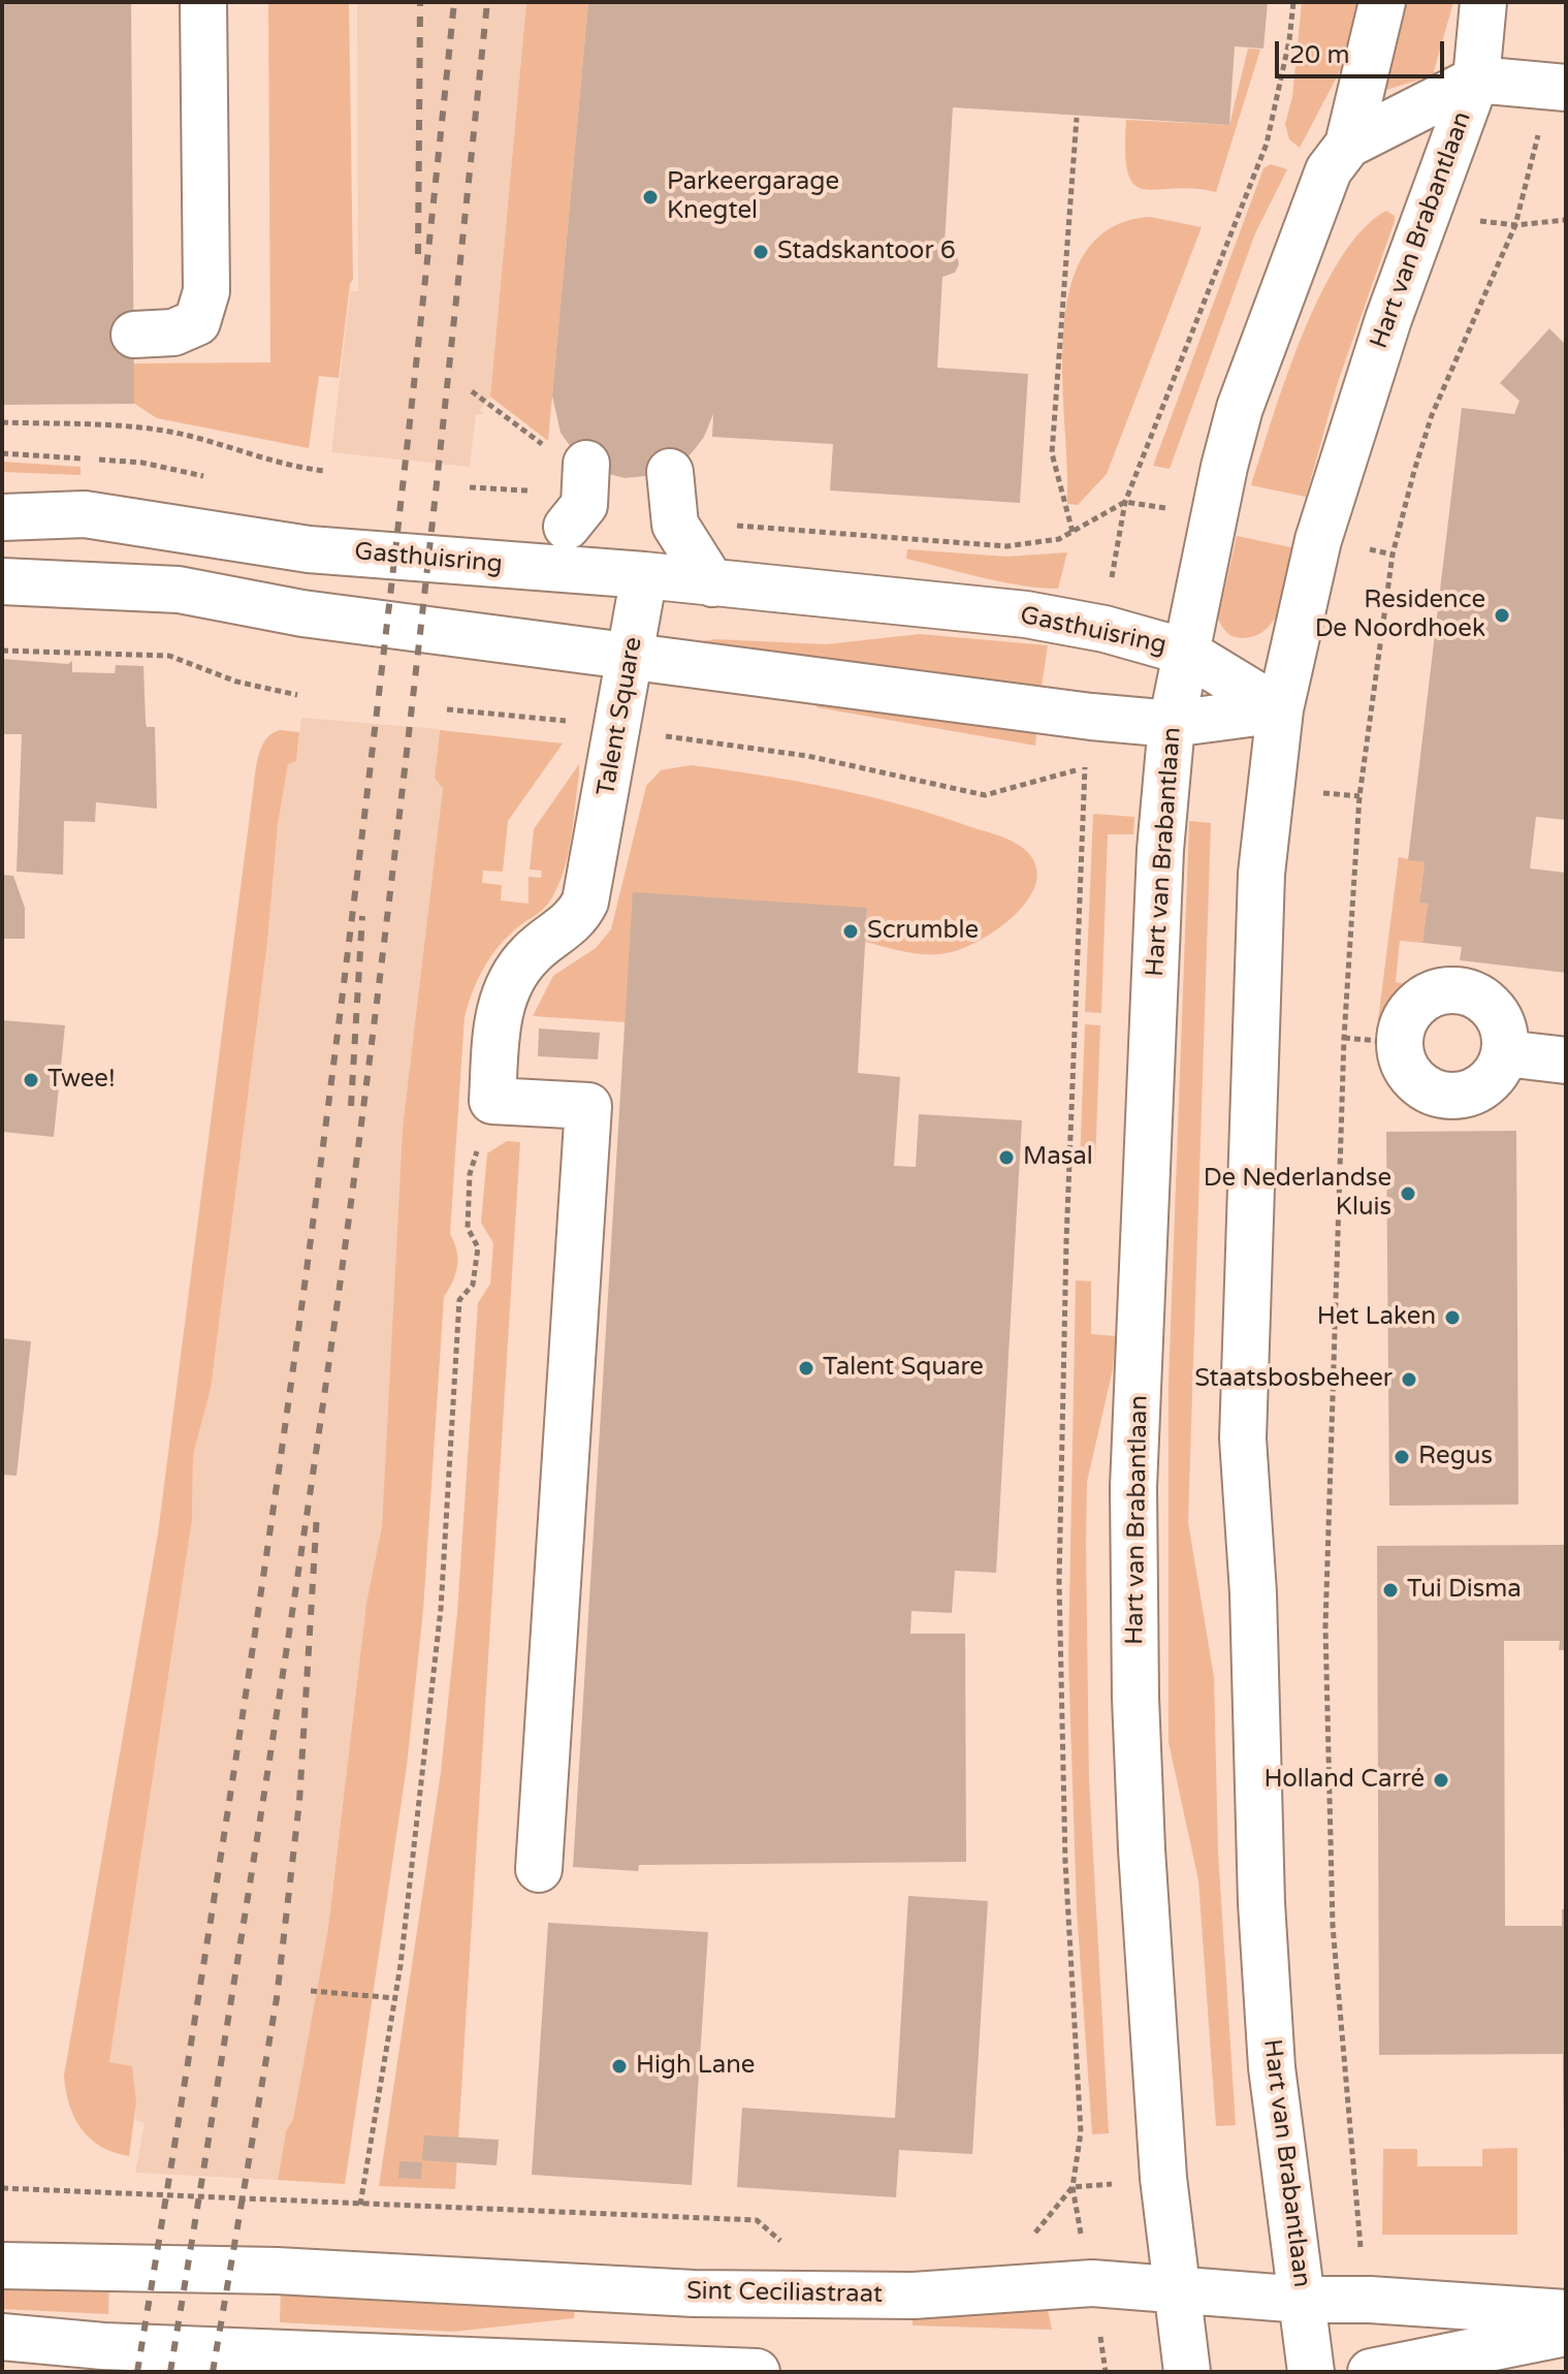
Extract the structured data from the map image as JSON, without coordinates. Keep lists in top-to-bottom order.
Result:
{
  "streets": {
    "street": [
      "Hart van Brabantlaan",
      "Gasthuisring",
      "Talent Square",
      "Sint Ceciliastraat"
    ]
  },
  "crossings": [
    ["Hart van Brabantlaan", "Gasthuisring"],
    ["Hart van Brabantlaan", "Sint Ceciliastraat"],
    ["Gasthuisring", "Talent Square"]
  ],
  "places": [
    "Parkeergarage Knegtel",
    "Stadskantoor 6",
    "Residence De Noordhoek",
    "Scrumble",
    "Twee!",
    "Masal",
    "De Nederlandse Kluis",
    "Het Laken",
    "Talent Square",
    "Staatsbosbeheer",
    "Regus",
    "Tui Disma",
    "Holland Carré",
    "High Lane"
  ],
  "scale_bar": "20 m"
}
